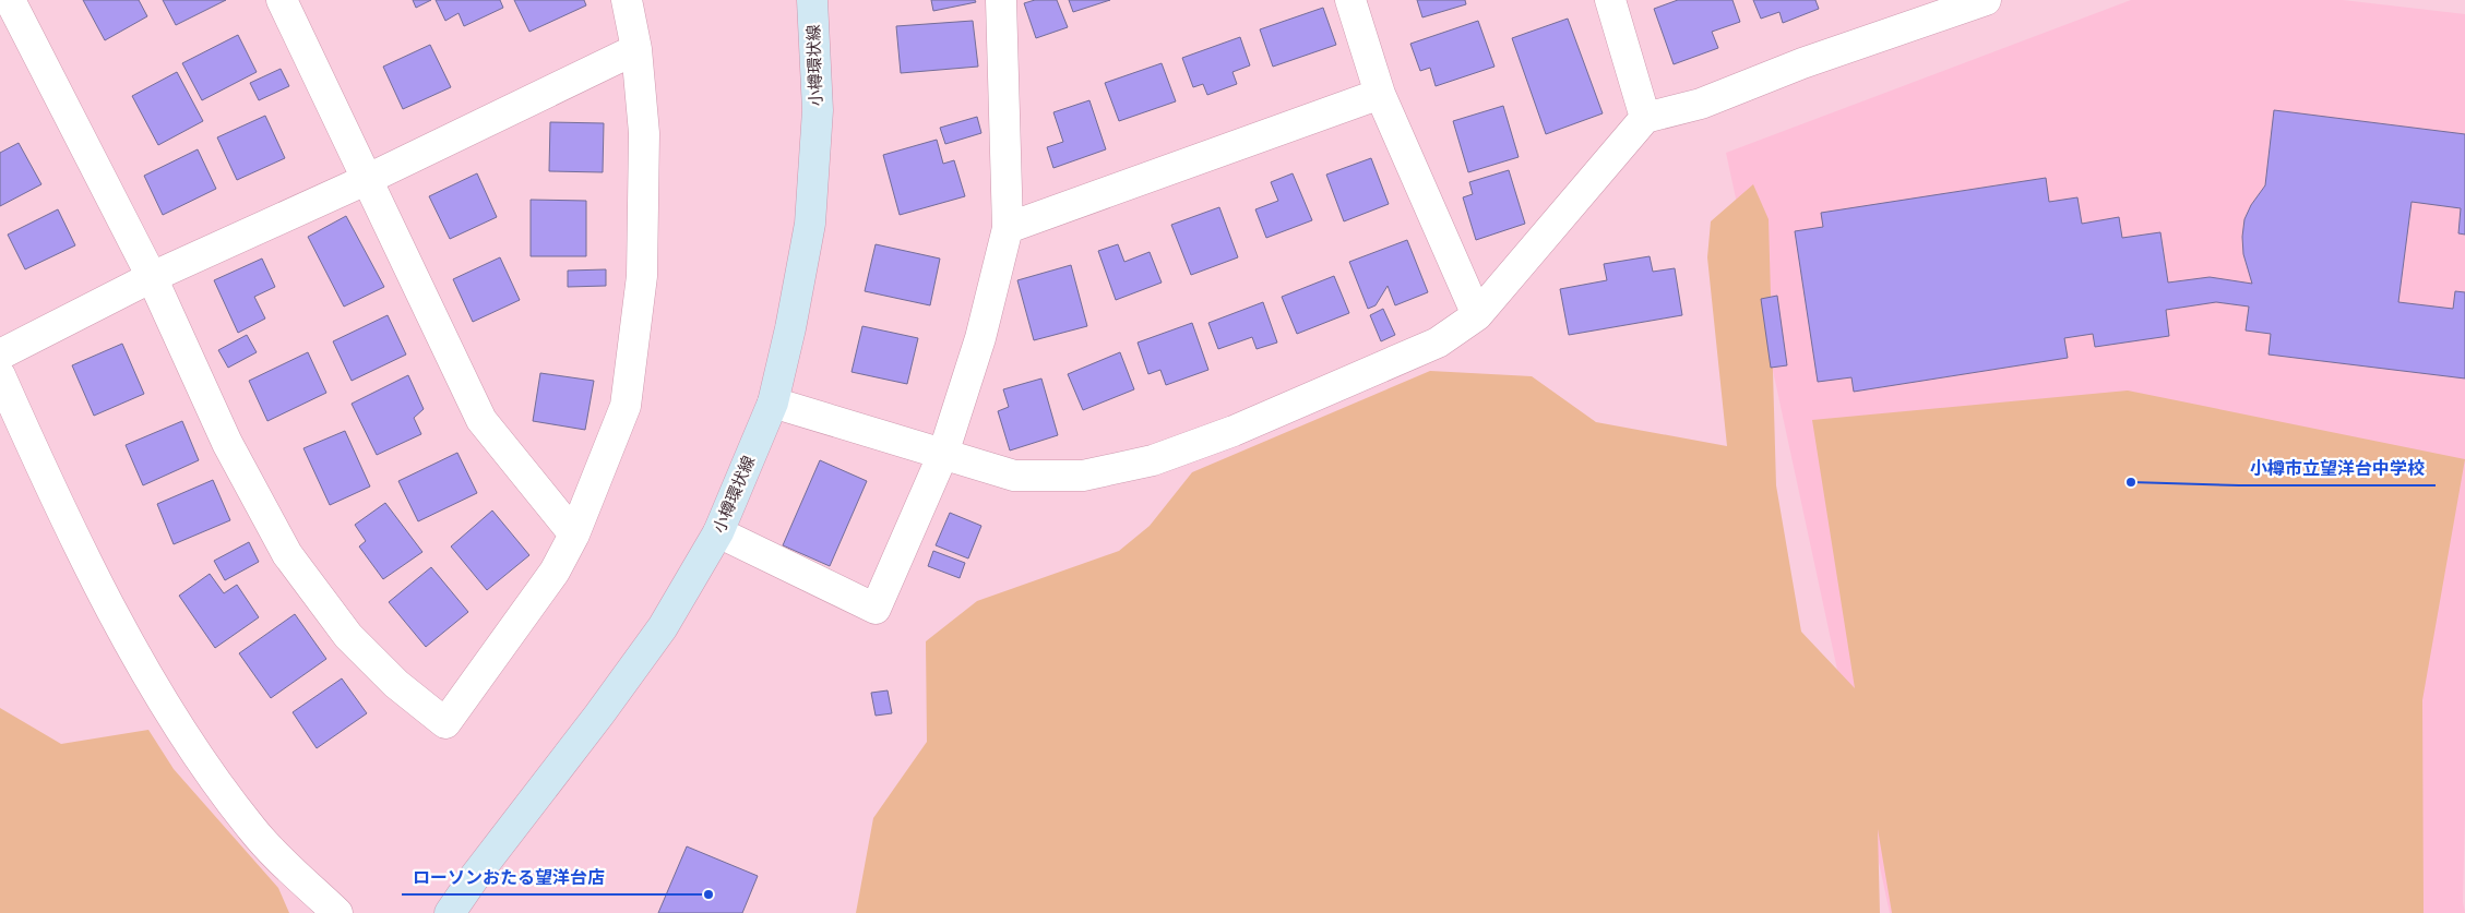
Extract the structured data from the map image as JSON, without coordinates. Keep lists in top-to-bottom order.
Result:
{
  "streets": {
    "main road": ["小樽環状線"]
  },
  "places": ["小樽市立望洋台中学校", "ローソンおたる望洋台店"]
}
